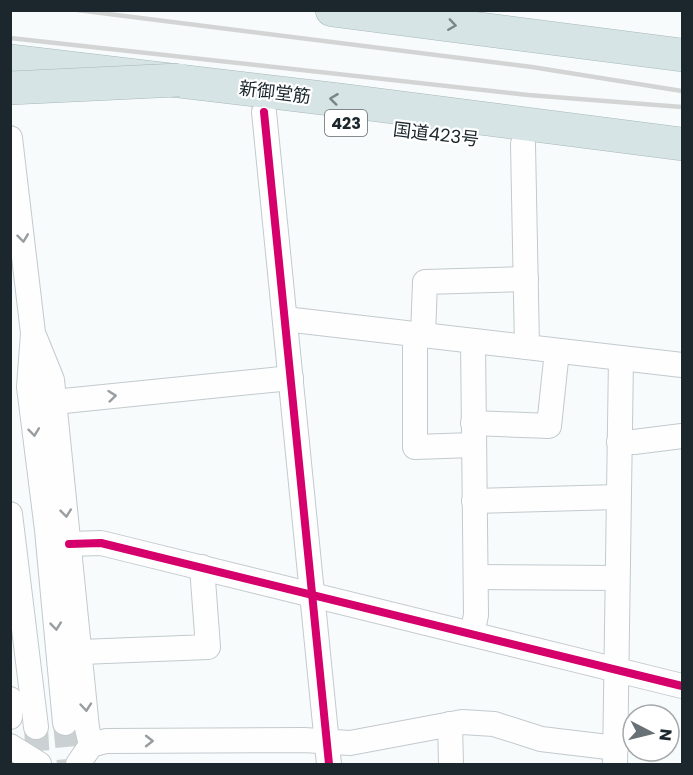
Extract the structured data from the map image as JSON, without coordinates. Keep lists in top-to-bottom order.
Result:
{
  "streets": {
    "highway": ["新御堂筋", "423", "国道423号"]
  },
  "north": "right"
}
